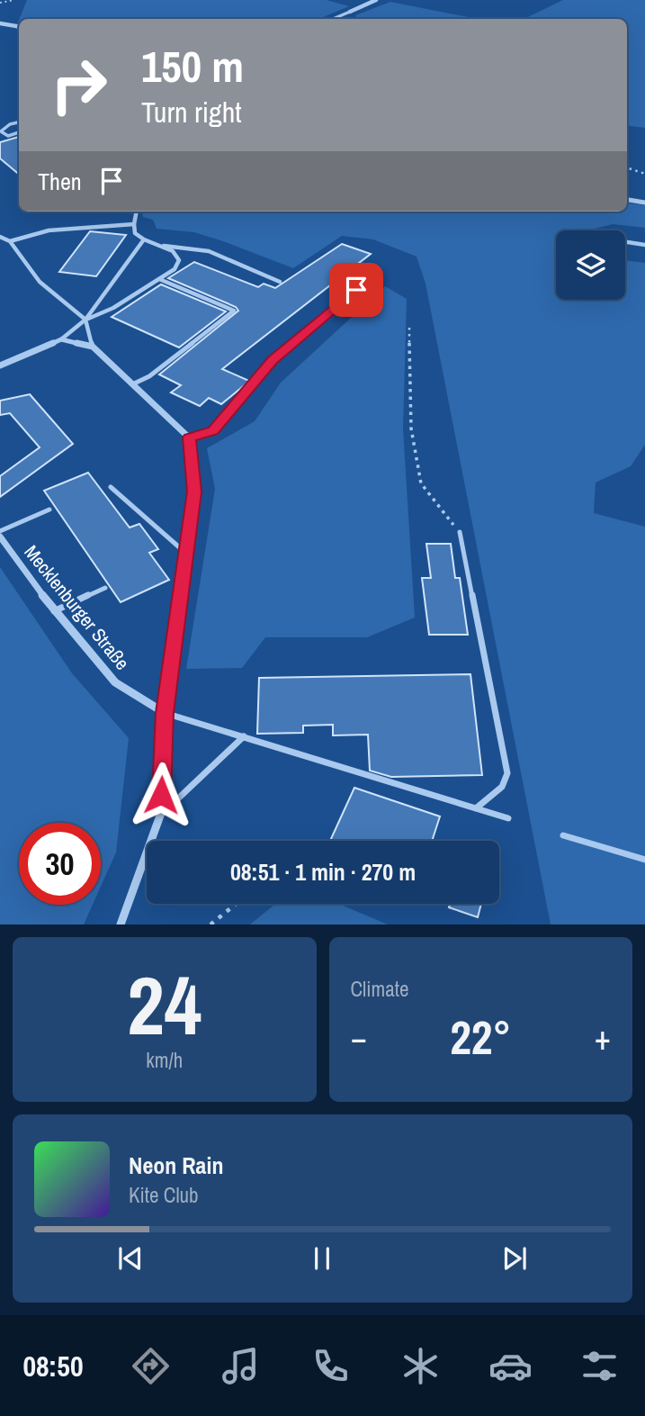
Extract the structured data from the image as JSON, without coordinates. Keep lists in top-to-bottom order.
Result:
{
  "streets": {
    "street": ["Mecklenburger Straße"]
  },
  "page": {
    "turn": ["150 m", "Turn right"],
    "then": "Then",
    "limit": "30",
    "trip": "08:51 · 1 min · 270 m",
    "tile": [
      ["24", "km/h"],
      "Climate"
    ],
    "heat": ["−", "22°", "+"],
    "song": ["Neon Rain", "Kite Club"],
    "tabs": "08:50"
  }
}
